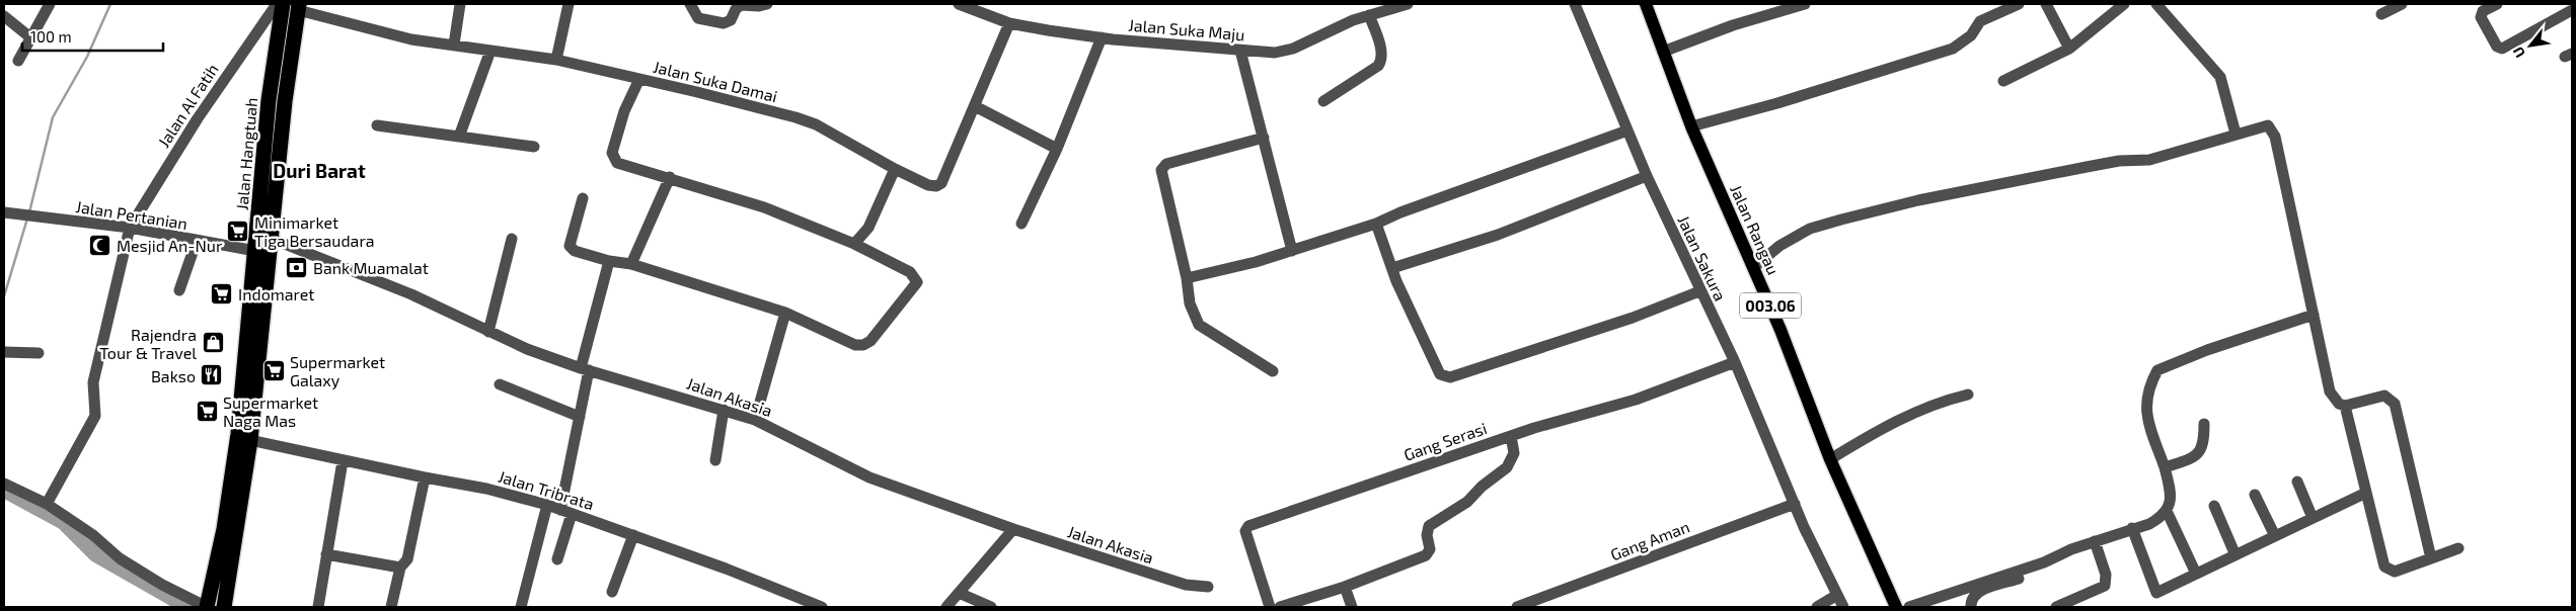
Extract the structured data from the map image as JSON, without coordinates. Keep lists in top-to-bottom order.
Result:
{
  "streets": {
    "highway": ["Jalan Hangtuah"],
    "main road": ["Jalan Rangau", "003.06"],
    "street": [
      "Jalan Suka Maju",
      "Jalan Suka Damai",
      "Jalan Al Fatih",
      "Jalan Pertanian",
      "Jalan Sakura",
      "Jalan Akasia",
      "Gang Serasi",
      "Jalan Tribrata",
      "Gang Aman"
    ]
  },
  "crossings": [
    ["Jalan Suka Maju", "Jalan Suka Damai"],
    ["Jalan Suka Damai", "Jalan Hangtuah"],
    ["Jalan Al Fatih", "Jalan Pertanian"],
    ["Jalan Hangtuah", "Jalan Pertanian"],
    ["Jalan Hangtuah", "Jalan Akasia"],
    ["Jalan Hangtuah", "Jalan Tribrata"],
    ["Jalan Sakura", "Gang Serasi"],
    ["Jalan Sakura", "Gang Aman"]
  ],
  "districts": ["Duri Barat"],
  "places": {
    "supermarket": [
      "Minimarket Tiga Bersaudara",
      "Indomaret",
      "Supermarket Galaxy",
      "Supermarket Naga Mas"
    ],
    "mosque": ["Mesjid An-Nur"],
    "bank": ["Bank Muamalat"],
    "shop": ["Rajendra Tour & Travel"],
    "restaurant": ["Bakso"]
  },
  "scale_bar": "100 m",
  "north": "bottom left"
}
